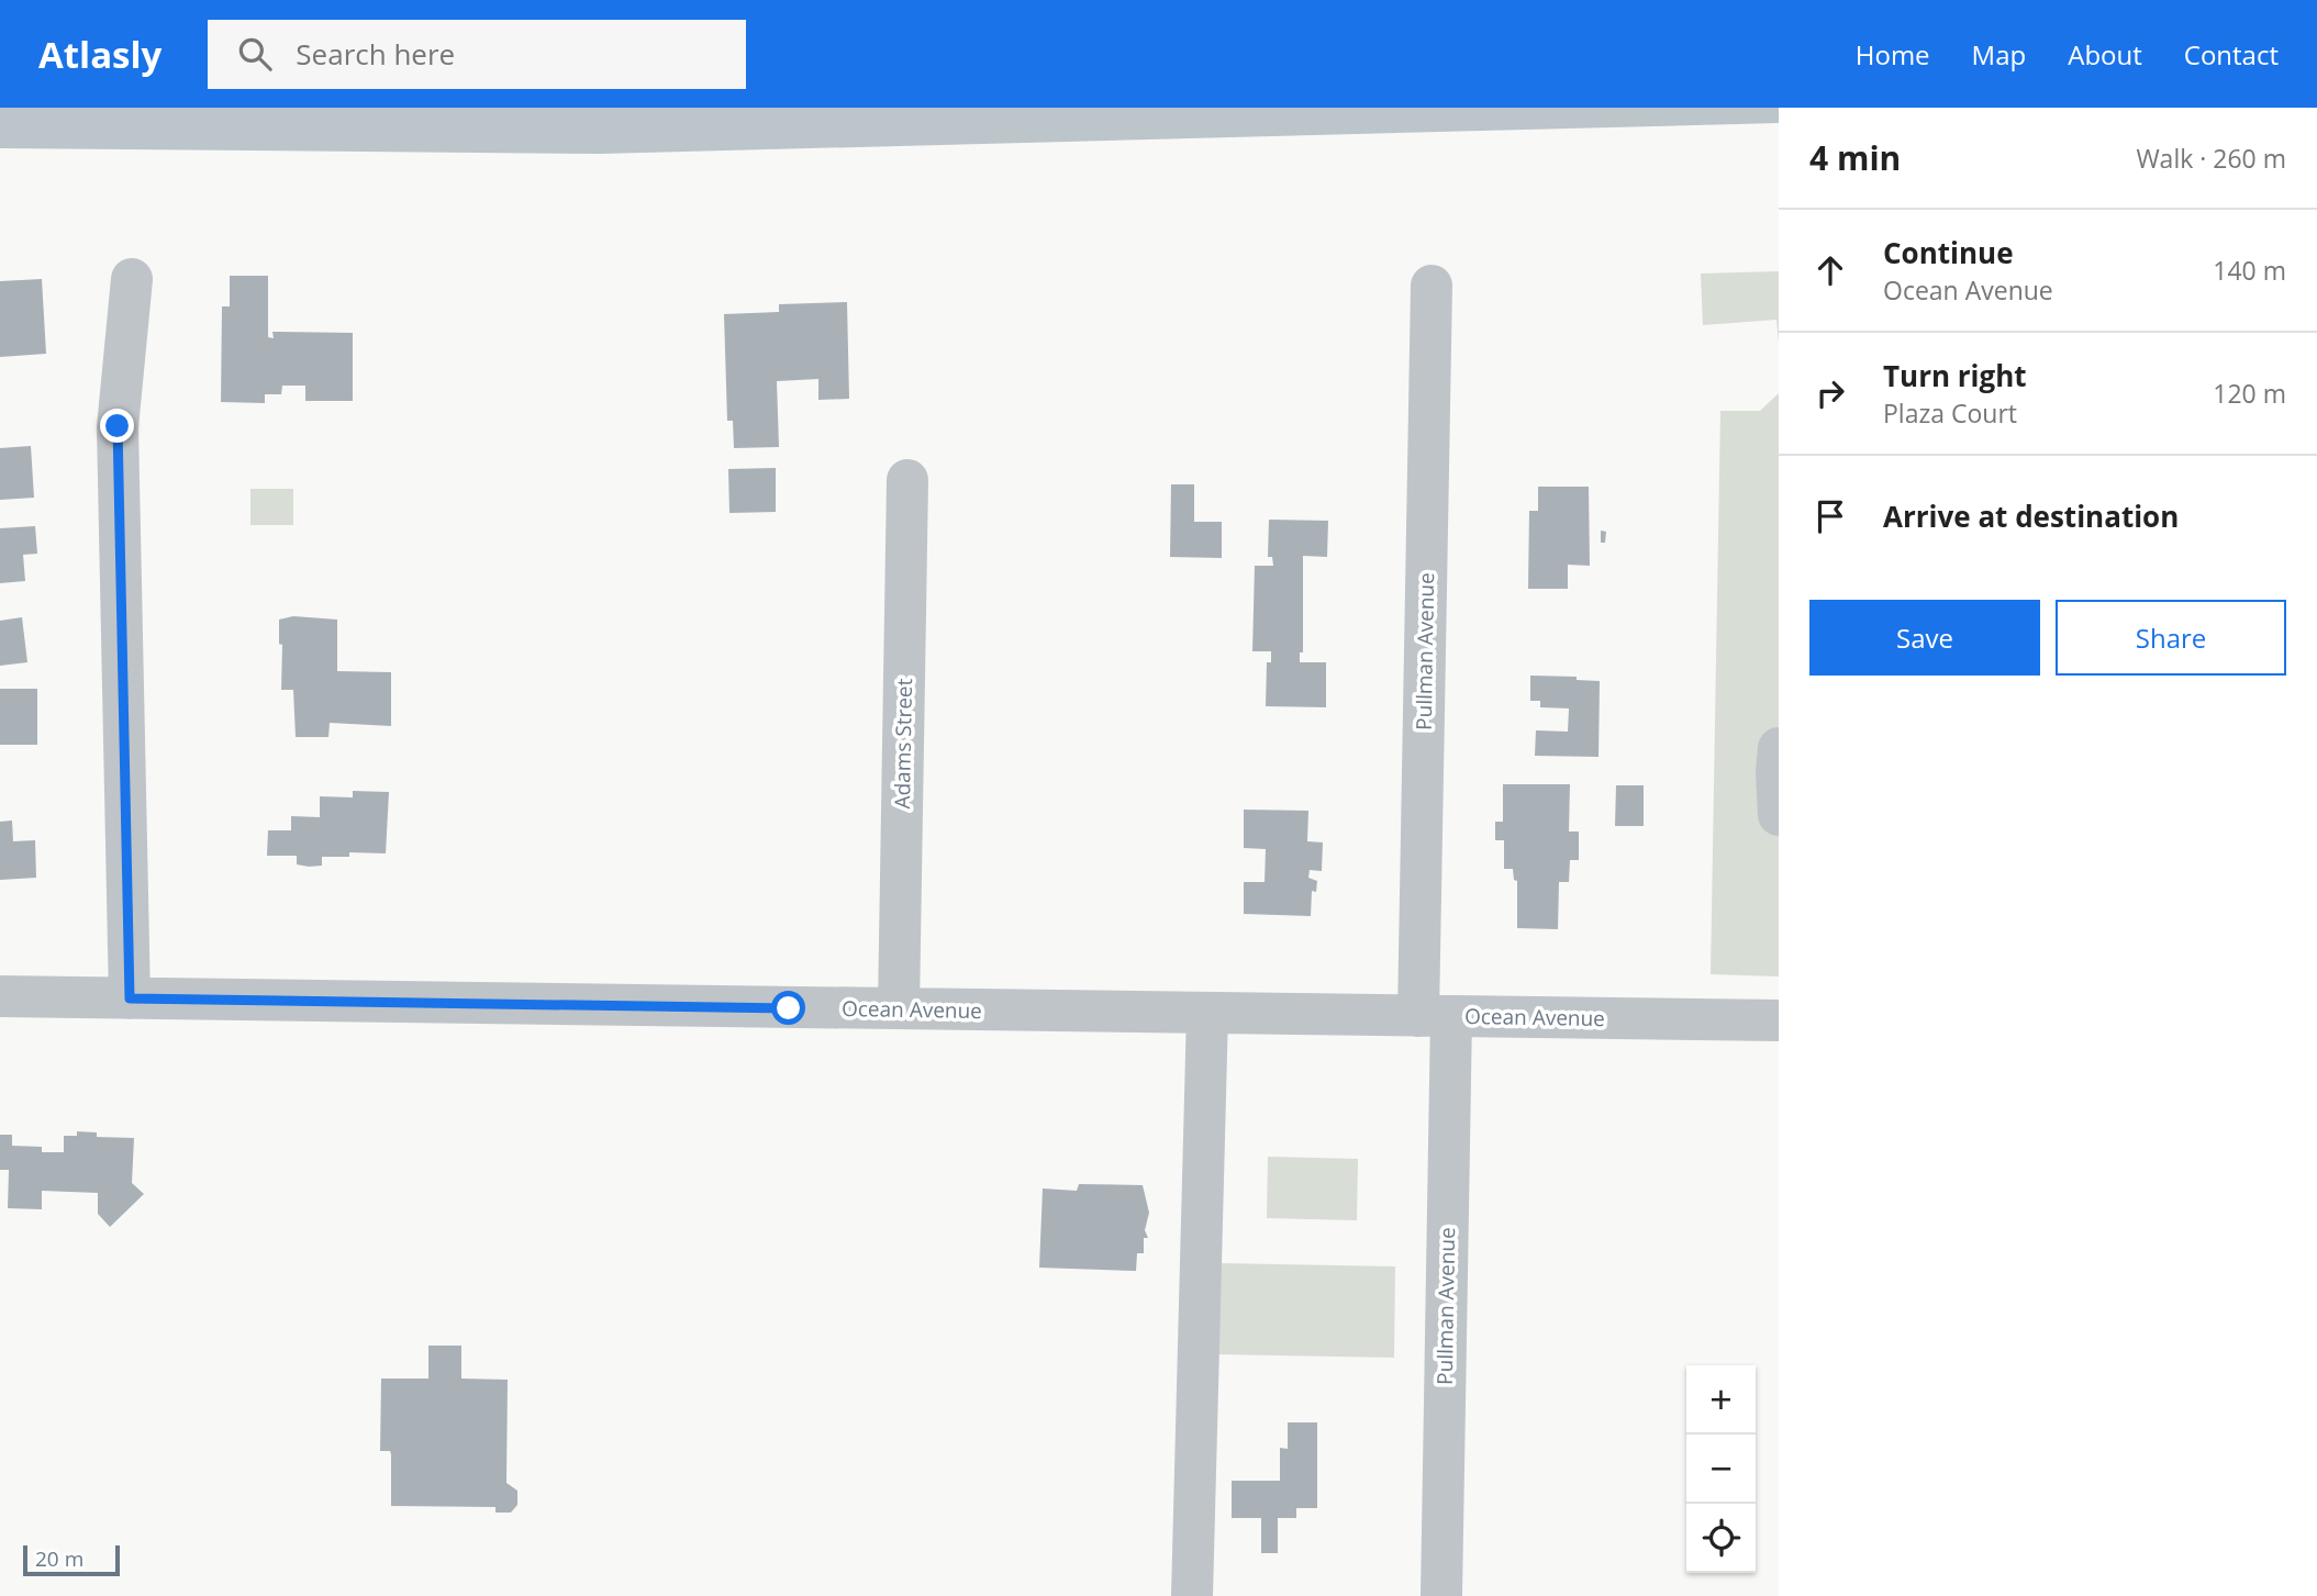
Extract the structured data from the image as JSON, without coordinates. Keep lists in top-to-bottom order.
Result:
{
  "streets": {
    "street": ["Pullman Avenue", "Adams Street", "Ocean Avenue"]
  },
  "crossings": [
    ["Pullman Avenue", "Ocean Avenue"],
    ["Adams Street", "Ocean Avenue"]
  ],
  "scale_bar": "20 m",
  "page": {
    "header": "Atlasly",
    "search": "Search here",
    "nav": [
      "Home",
      "Map",
      "About",
      "Contact"
    ],
    "heading": ["4 min", "Walk · 260 m"],
    "list": [
      ["Continue", "Ocean Avenue", "140 m"],
      ["Turn right", "Plaza Court", "120 m"],
      "Arrive at destination"
    ],
    "buttons": ["Save", "Share"],
    "map_buttons": ["+", "−"],
    "scale": "20 m"
  }
}
